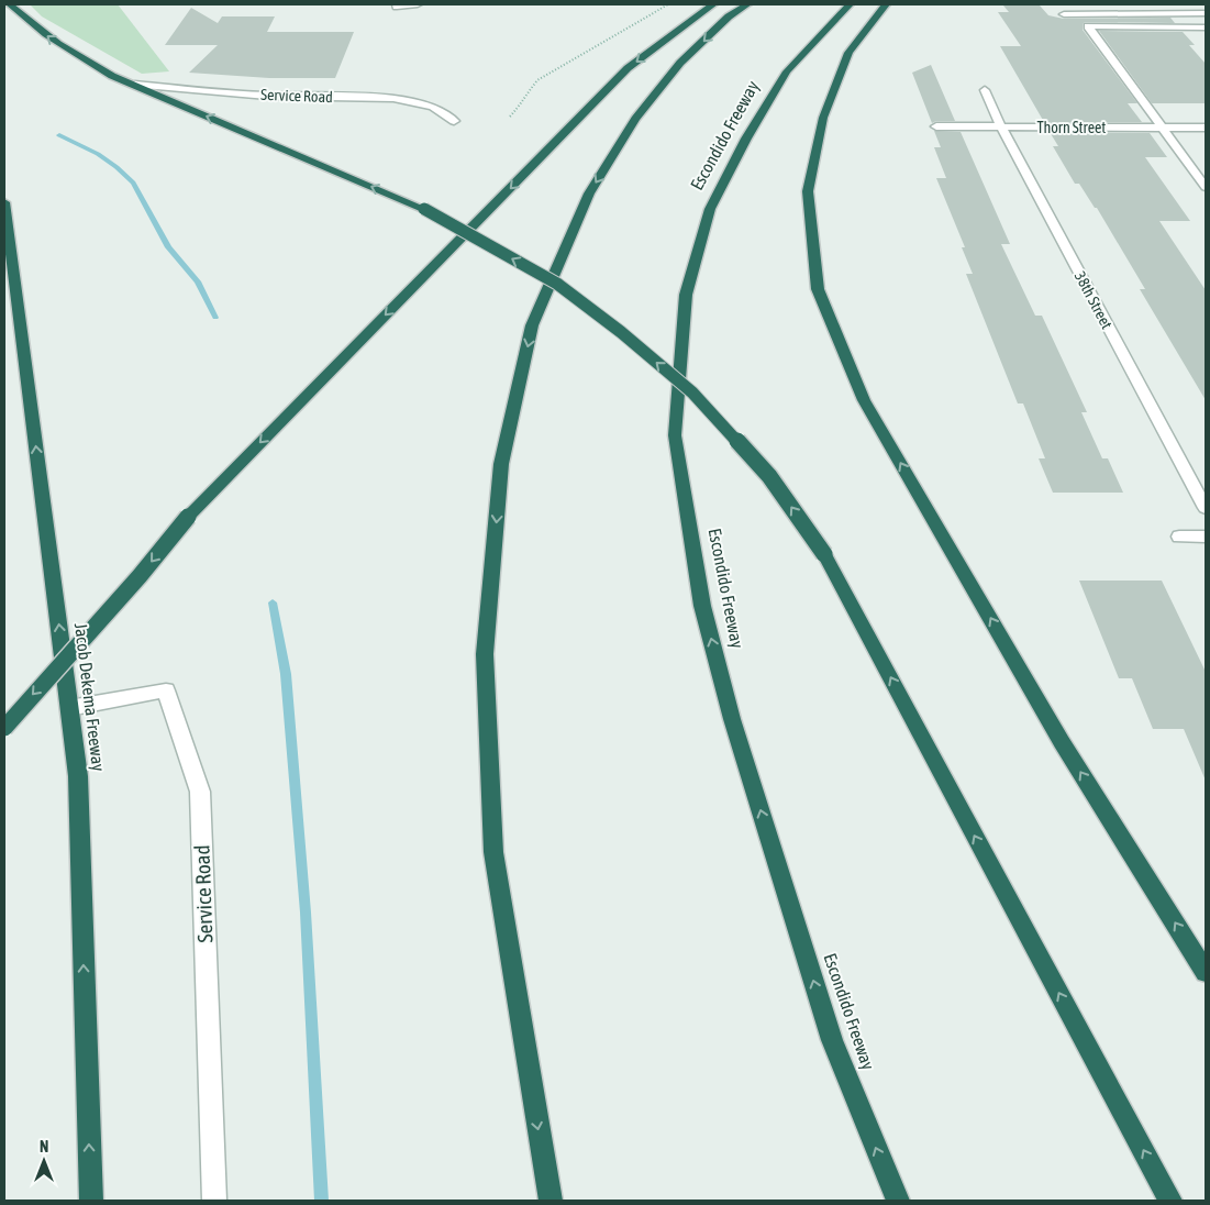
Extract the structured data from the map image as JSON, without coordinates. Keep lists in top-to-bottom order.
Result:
{
  "streets": {
    "highway": ["Escondido Freeway", "Jacob Dekema Freeway"],
    "street": ["Service Road", "Thorn Street", "38th Street"]
  },
  "crossings": [
    ["Service Road", "Jacob Dekema Freeway"],
    ["Thorn Street", "38th Street"]
  ],
  "one_way": ["Jacob Dekema Freeway"],
  "north": "top"
}
